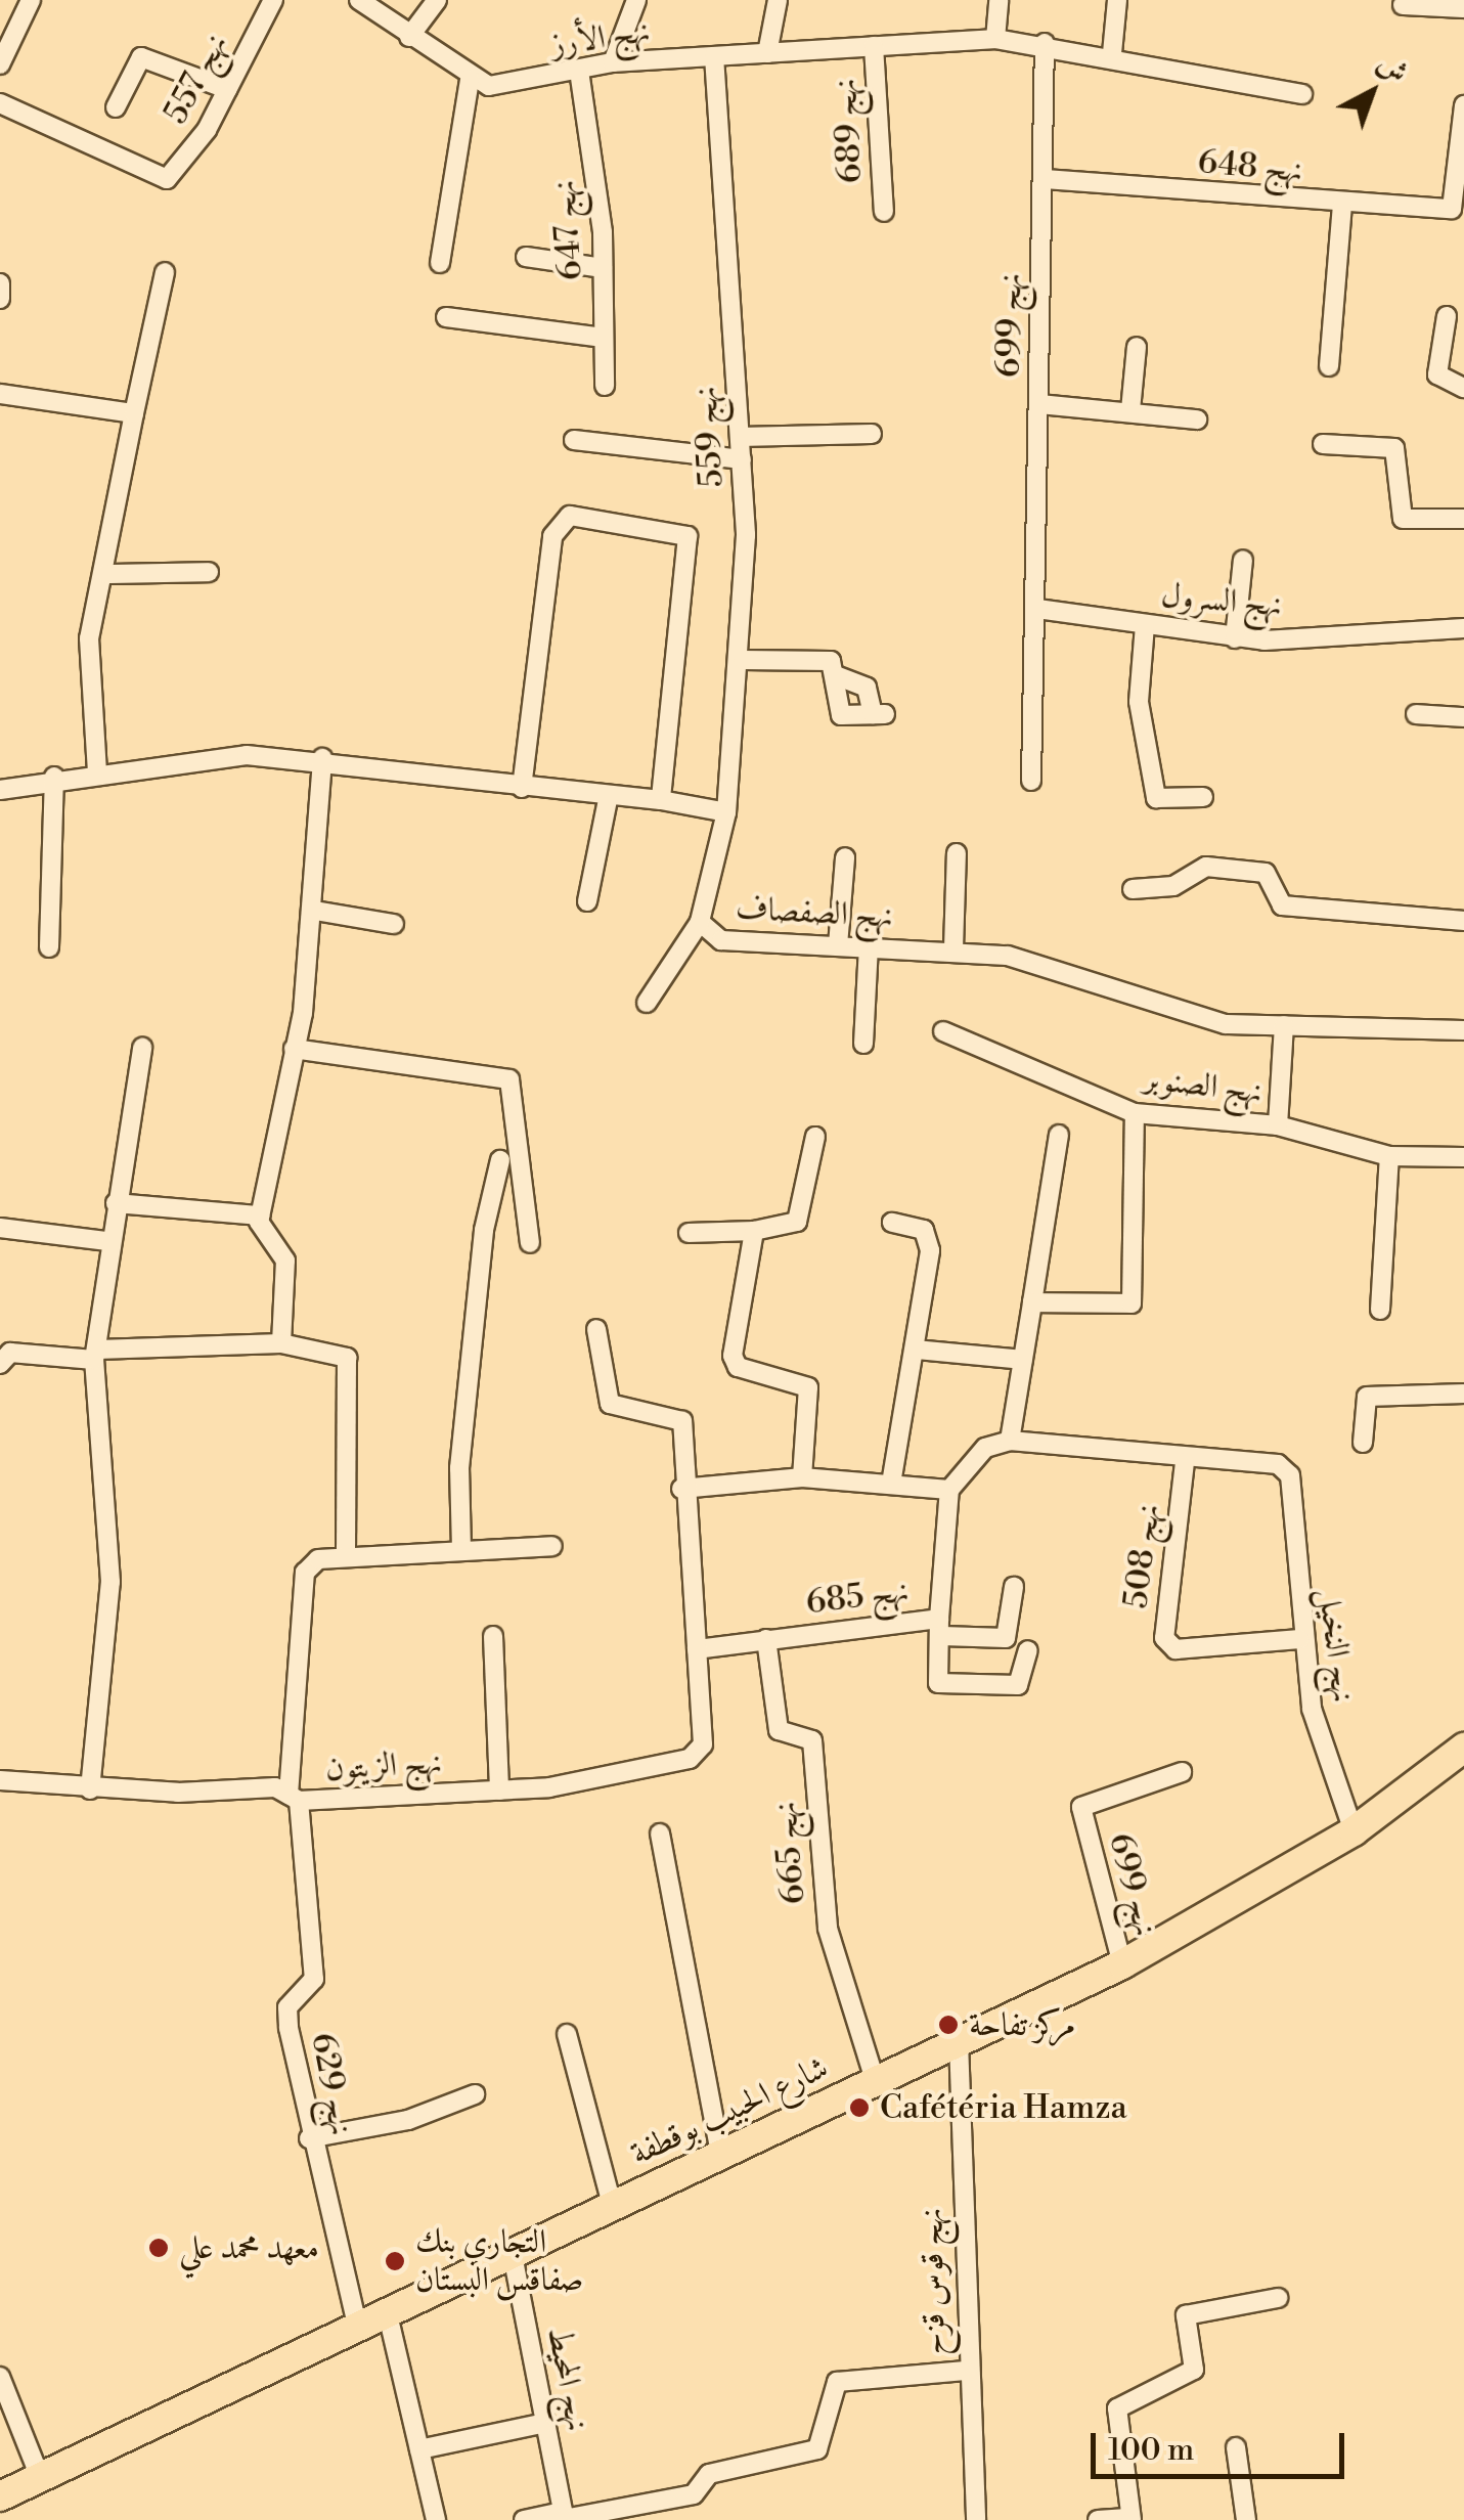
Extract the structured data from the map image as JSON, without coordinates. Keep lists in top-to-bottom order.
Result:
{
  "streets": {
    "main road": ["شارع الحبيب بوقطفة"],
    "street": [
      "نهج الأرز",
      "نهج 557",
      "نهج 689",
      "نهج 648",
      "نهج 647",
      "نهج 699",
      "نهج 559",
      "نهج السرول",
      "نهج الصفصاف",
      "نهج الصنوبر",
      "نهج 508",
      "نهج 685",
      "نهج النخيل",
      "نهج الزيتون",
      "نهج 665",
      "نهج 629",
      "نهج قوس قزح",
      "نهج المحيط"
    ]
  },
  "crossings": [
    ["نهج الأرز", "نهج 689"],
    ["نهج الأرز", "نهج 647"],
    ["نهج الأرز", "نهج 699"],
    ["نهج الأرز", "نهج 559"],
    ["نهج 648", "نهج 699"],
    ["نهج 699", "نهج السرول"],
    ["نهج 699", "شارع الحبيب بوقطفة"],
    ["نهج 559", "نهج الصفصاف"],
    ["نهج 508", "نهج النخيل"],
    ["نهج 685", "نهج الزيتون"],
    ["نهج 685", "نهج 665"],
    ["نهج النخيل", "شارع الحبيب بوقطفة"],
    ["نهج الزيتون", "نهج 629"],
    ["نهج 665", "شارع الحبيب بوقطفة"],
    ["نهج 629", "شارع الحبيب بوقطفة"],
    ["شارع الحبيب بوقطفة", "نهج قوس قزح"],
    ["شارع الحبيب بوقطفة", "نهج المحيط"]
  ],
  "places": [
    "مركز تفاحة",
    "Cafétéria Hamza",
    "معهد محمد علي",
    "التجاري بنك صفاقس البستان"
  ],
  "scale_bar": "100 m",
  "north": "top right"
}
